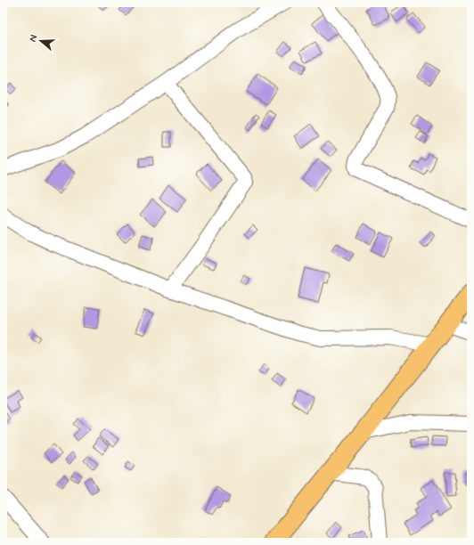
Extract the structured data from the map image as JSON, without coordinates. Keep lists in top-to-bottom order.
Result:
{
  "north": "left"
}
